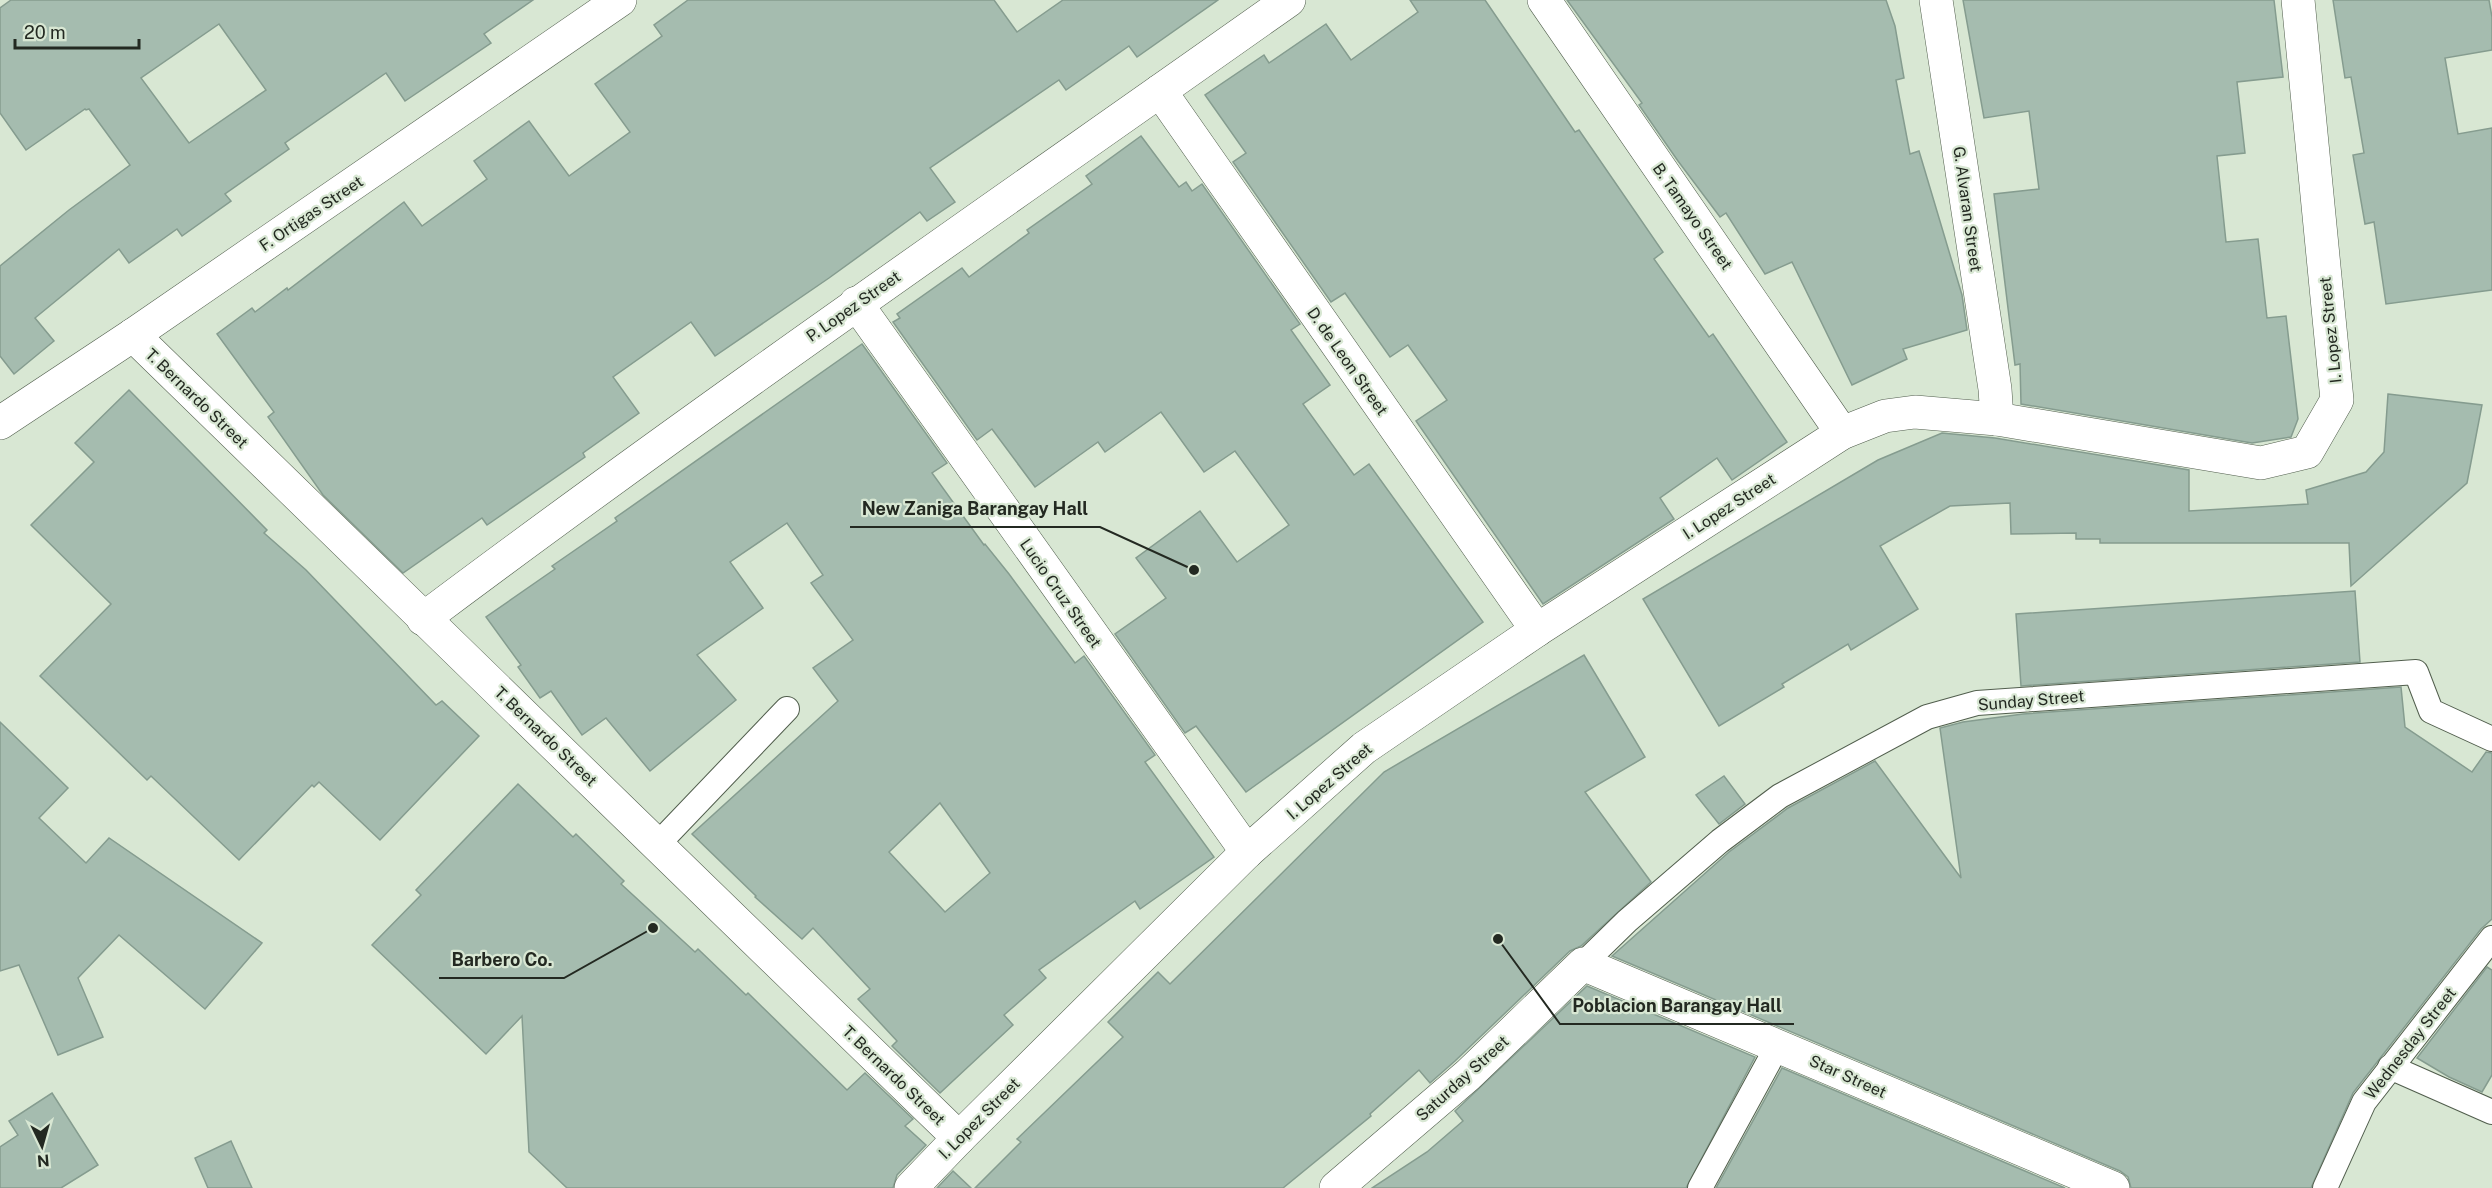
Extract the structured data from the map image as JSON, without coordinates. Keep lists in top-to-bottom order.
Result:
{
  "streets": {
    "street": [
      "G. Alvaran Street",
      "F. Ortigas Street",
      "B. Tamayo Street",
      "P. Lopez Street",
      "I. Lopez Street",
      "D. de Leon Street",
      "T. Bernardo Street",
      "Lucio Cruz Street",
      "Star Street",
      "Saturday Street"
    ],
    "lane": ["Sunday Street", "Wednesday Street"]
  },
  "crossings": [
    ["G. Alvaran Street", "I. Lopez Street"],
    ["F. Ortigas Street", "T. Bernardo Street"],
    ["B. Tamayo Street", "I. Lopez Street"],
    ["P. Lopez Street", "D. de Leon Street"],
    ["P. Lopez Street", "T. Bernardo Street"],
    ["P. Lopez Street", "Lucio Cruz Street"],
    ["I. Lopez Street", "D. de Leon Street"],
    ["I. Lopez Street", "T. Bernardo Street"],
    ["I. Lopez Street", "Lucio Cruz Street"],
    ["Sunday Street", "Star Street"],
    ["Sunday Street", "Saturday Street"],
    ["Star Street", "Saturday Street"]
  ],
  "places": ["New Zaniga Barangay Hall", "Barbero Co.", "Poblacion Barangay Hall"],
  "scale_bar": "20 m",
  "north": "bottom"
}
